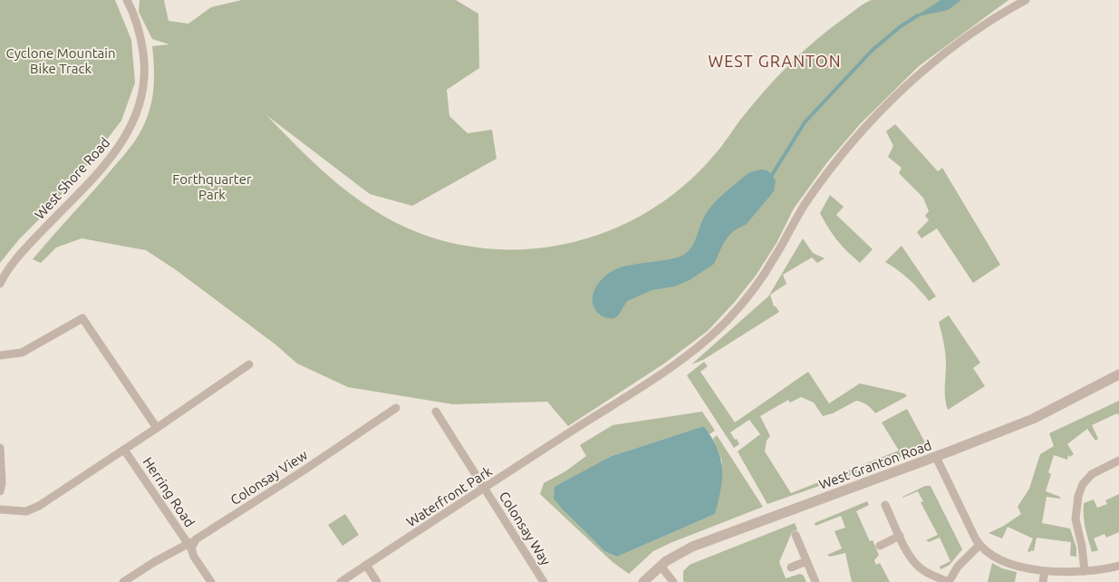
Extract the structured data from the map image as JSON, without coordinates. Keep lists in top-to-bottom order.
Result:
{
  "streets": {
    "street": [
      "West Shore Road",
      "West Granton Road",
      "Colonsay View",
      "Herring Road",
      "Waterfront Park",
      "Colonsay Way"
    ]
  },
  "crossings": [
    ["Colonsay View", "Herring Road"],
    ["Waterfront Park", "Colonsay Way"]
  ],
  "districts": ["WEST GRANTON"],
  "parks": ["Cyclone Mountain Bike Track", "Forthquarter Park"]
}
